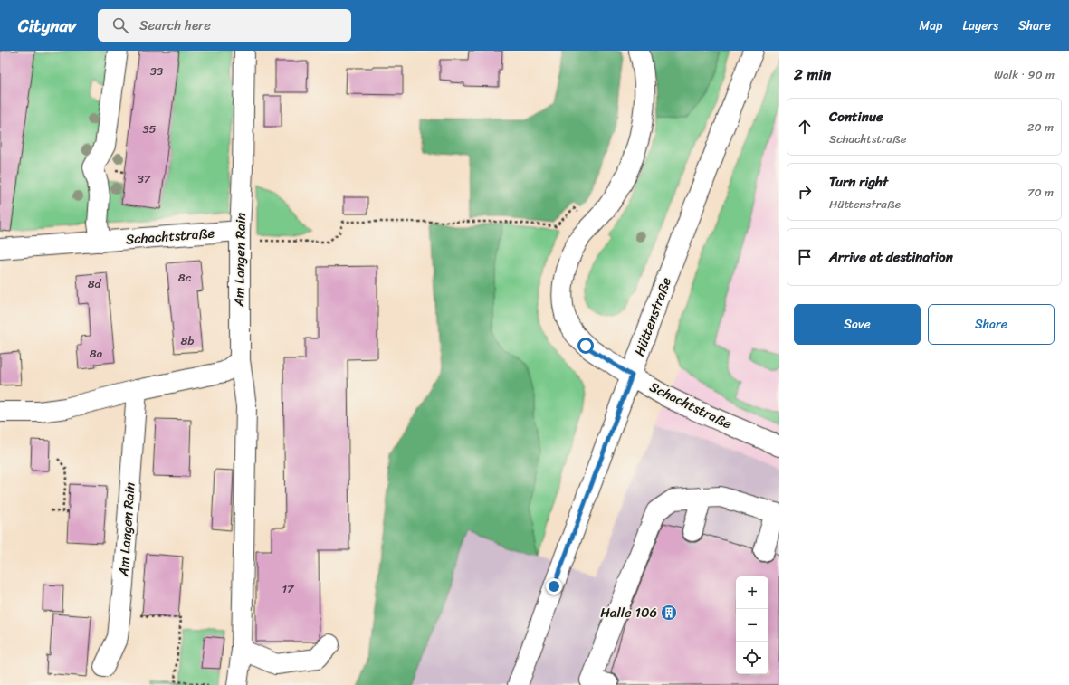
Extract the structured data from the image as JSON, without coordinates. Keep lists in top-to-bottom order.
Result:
{
  "streets": {
    "street": ["Schachtstraße", "Am Langen Rain", "Hüttenstraße"]
  },
  "crossings": [
    ["Schachtstraße", "Am Langen Rain"],
    ["Schachtstraße", "Hüttenstraße"]
  ],
  "places": {
    "building": ["Halle 106"]
  },
  "house_numbers": [
    "33",
    "35",
    "37",
    "8c",
    "8d",
    "8b",
    "8a",
    "17"
  ],
  "page": {
    "header": "Citynav",
    "search": "Search here",
    "nav": ["Map", "Layers", "Share"],
    "heading": ["2 min", "Walk · 90 m"],
    "list": [
      ["Continue", "Schachtstraße", "20 m"],
      ["Turn right", "Hüttenstraße", "70 m"],
      "Arrive at destination"
    ],
    "buttons": ["Save", "Share"],
    "map_buttons": ["+", "−"]
  }
}
